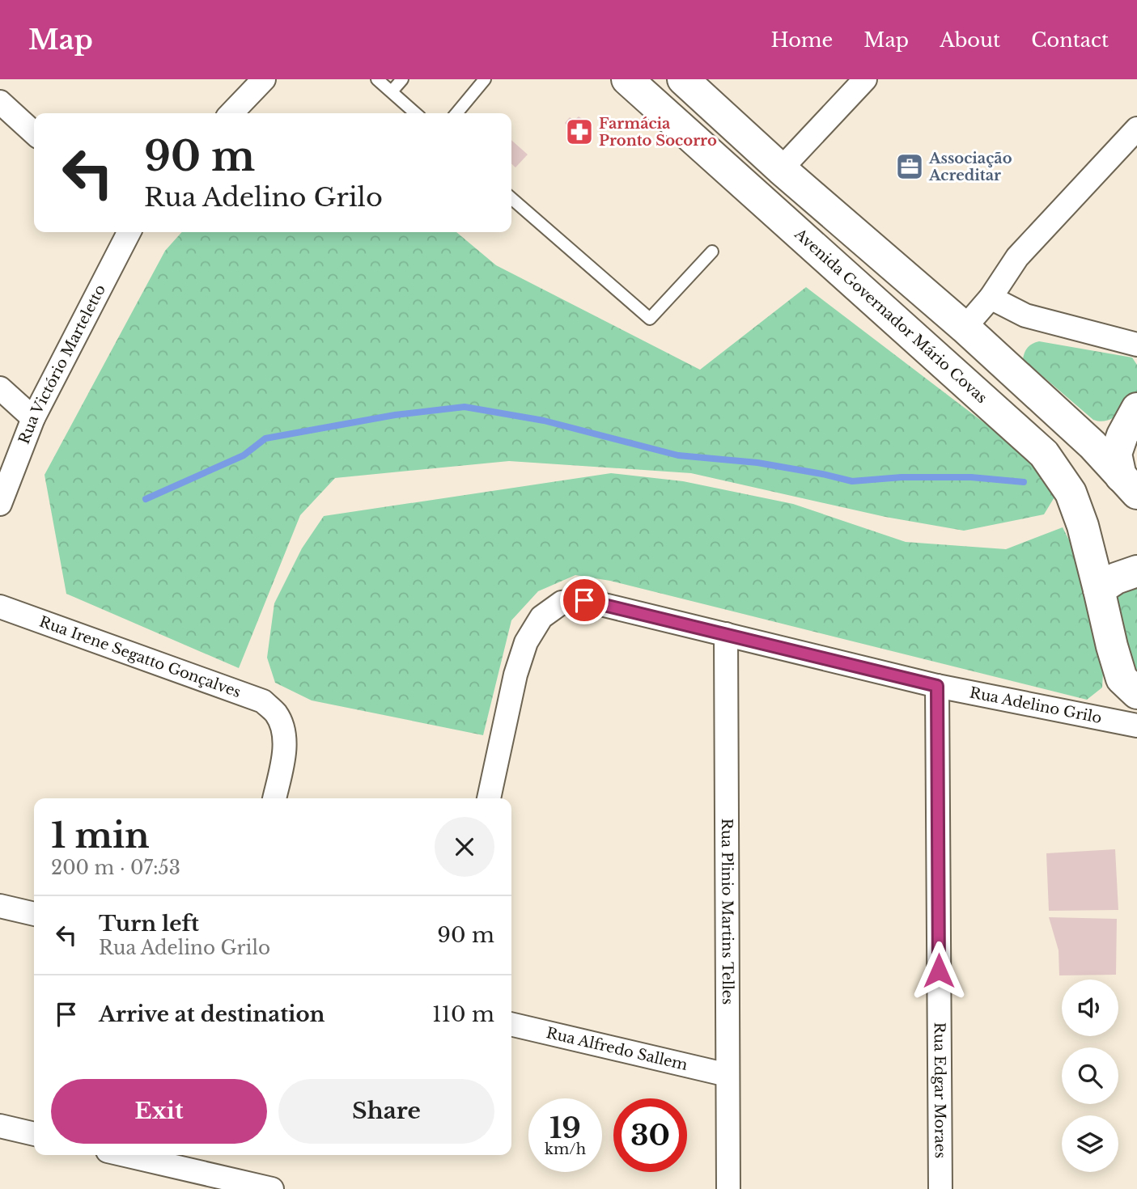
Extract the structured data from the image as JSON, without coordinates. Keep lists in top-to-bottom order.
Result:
{
  "streets": {
    "main road": ["Avenida Governador Mário Covas"],
    "street": [
      "Rua Victório Marteletto",
      "Rua Irene Segatto Gonçalves",
      "Rua Adelino Grilo",
      "Rua Plinio Martins Telles",
      "Rua Alfredo Sallem",
      "Rua Edgar Moraes"
    ]
  },
  "crossings": [
    ["Rua Adelino Grilo", "Rua Plinio Martins Telles"],
    ["Rua Adelino Grilo", "Rua Edgar Moraes"],
    ["Rua Plinio Martins Telles", "Rua Alfredo Sallem"]
  ],
  "places": {
    "pharmacy": ["Farmácia Pronto Socorro"],
    "office": ["Associação Acreditar"]
  },
  "page": {
    "header": "Map",
    "nav": [
      "Home",
      "Map",
      "About",
      "Contact"
    ],
    "turn": ["90 m", "Rua Adelino Grilo"],
    "heading": ["1 min", "200 m · 07:53"],
    "list": [
      {
        "name": "Turn left",
        "note": "Rua Adelino Grilo",
        "value": "90 m"
      },
      {
        "name": "Arrive at destination",
        "value": "110 m"
      }
    ],
    "buttons": ["Exit", "Share"],
    "speed": "19 km/h",
    "limit": "30"
  }
}
